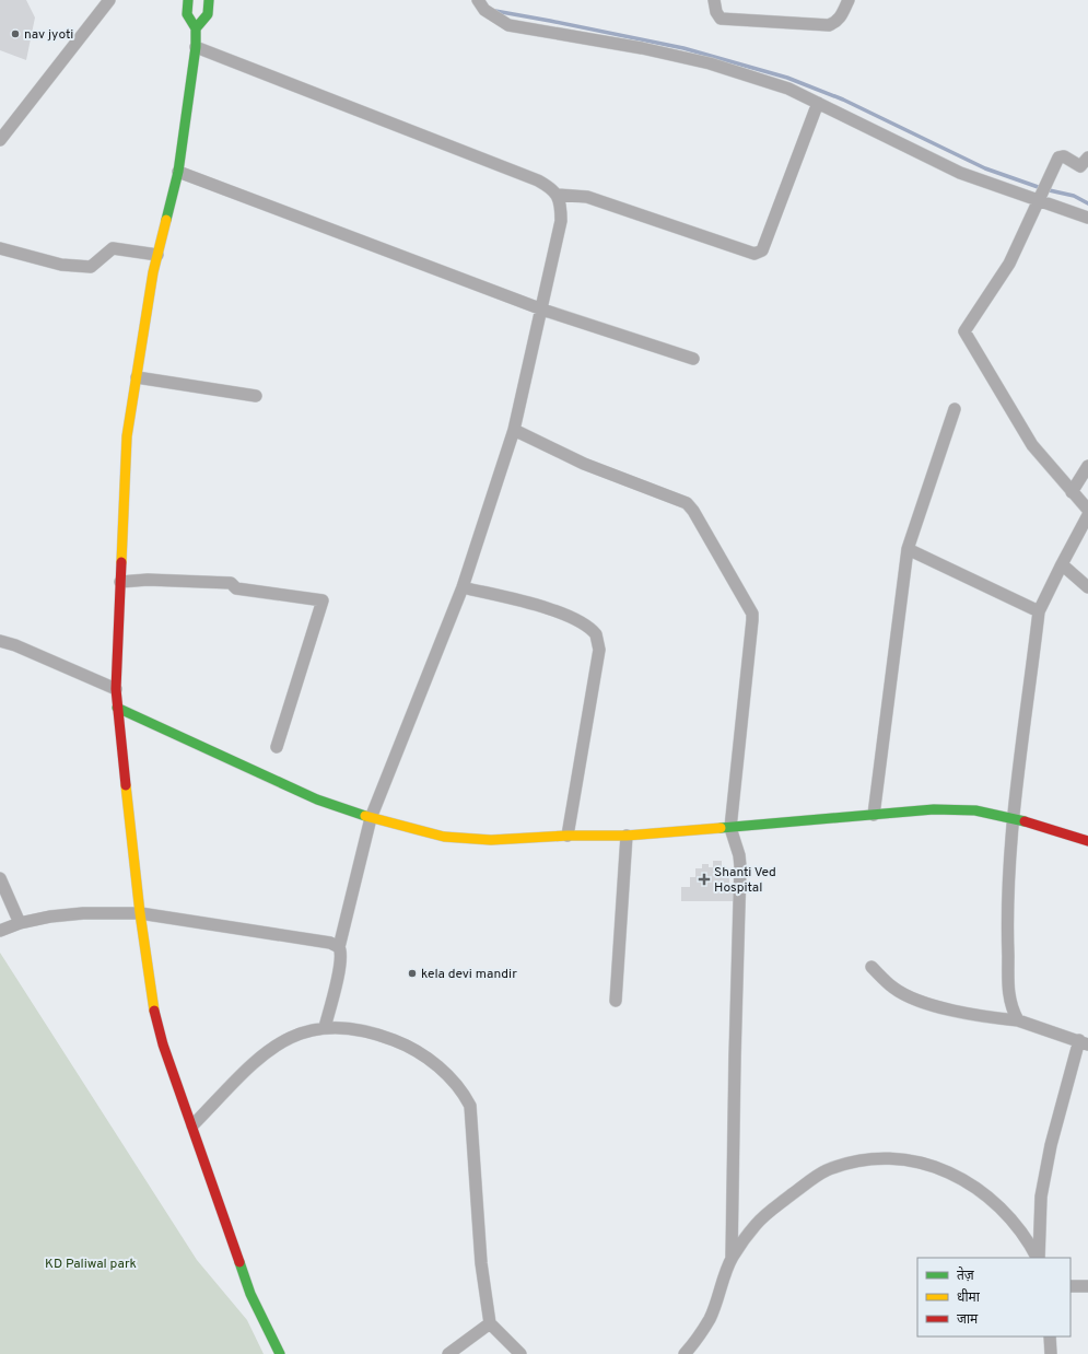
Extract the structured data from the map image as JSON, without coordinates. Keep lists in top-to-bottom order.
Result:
{
  "parks": ["KD Paliwal park"],
  "places": {
    "other": ["nav jyoti", "kela devi mandir"],
    "health": ["Shanti Ved Hospital"]
  },
  "legend": ["तेज़", "धीमा", "जाम"]
}
